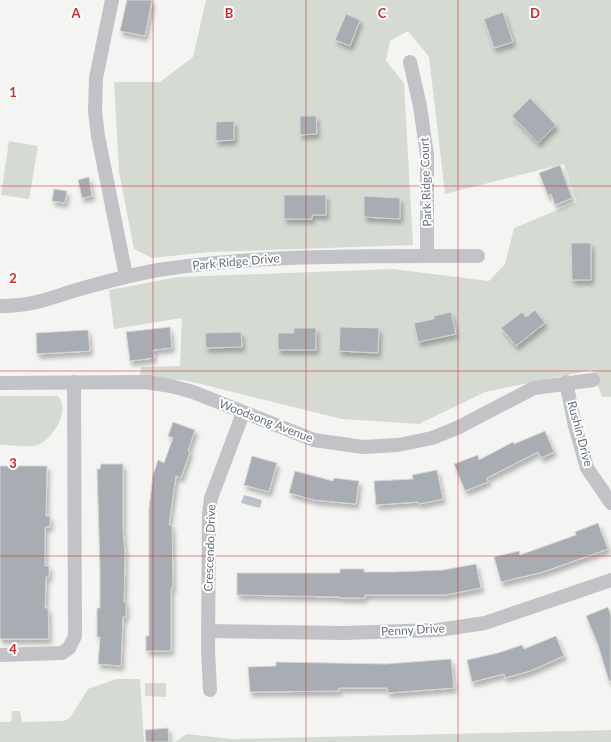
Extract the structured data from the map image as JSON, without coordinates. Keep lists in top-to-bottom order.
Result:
{
  "streets": {
    "street": [
      "Park Ridge Court",
      "Park Ridge Drive",
      "Woodsong Avenue",
      "Rushin Drive",
      "Crescendo Drive",
      "Penny Drive"
    ]
  },
  "crossings": [
    ["Park Ridge Court", "Park Ridge Drive"],
    ["Woodsong Avenue", "Rushin Drive"],
    ["Woodsong Avenue", "Crescendo Drive"],
    ["Crescendo Drive", "Penny Drive"]
  ],
  "grid": {
    "columns": [
      "A",
      "B",
      "C",
      "D"
    ],
    "rows": [
      "1",
      "2",
      "3",
      "4"
    ]
  }
}
